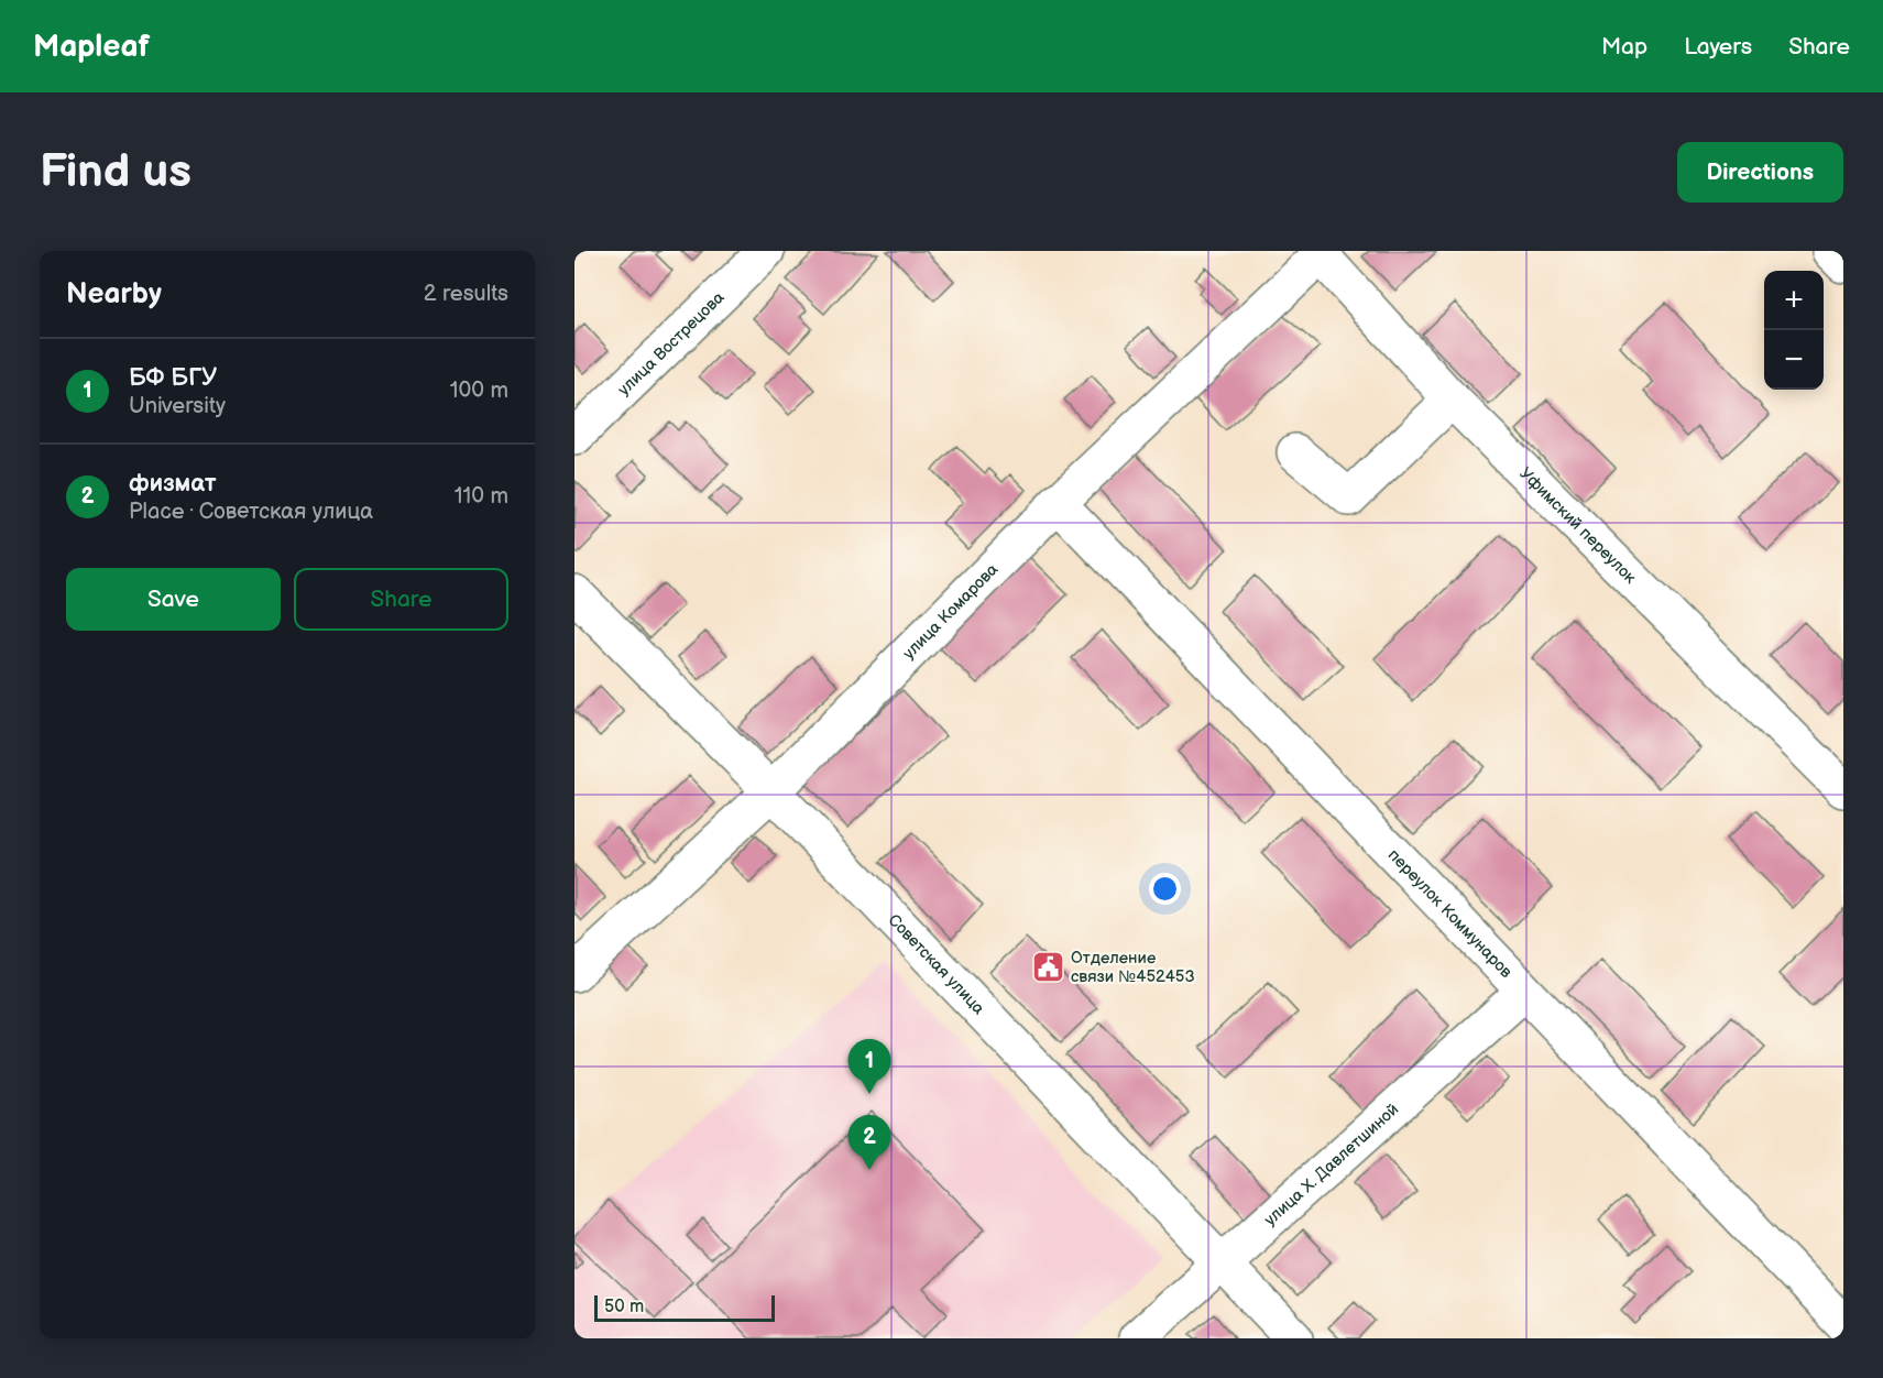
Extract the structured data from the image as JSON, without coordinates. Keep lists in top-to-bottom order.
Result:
{
  "streets": {
    "street": [
      "улица Вострецова",
      "Уфимский переулок",
      "улица Комарова",
      "переулок Коммунаров",
      "Советская улица",
      "улица Х. Давлетшиной"
    ]
  },
  "crossings": [
    ["Уфимский переулок", "улица Комарова"],
    ["улица Комарова", "переулок Коммунаров"],
    ["улица Комарова", "Советская улица"],
    ["переулок Коммунаров", "улица Х. Давлетшиной"],
    ["Советская улица", "улица Х. Давлетшиной"]
  ],
  "places": {
    "public building": ["Отделение связи №452453"]
  },
  "scale_bar": "50 m",
  "page": {
    "header": "Mapleaf",
    "nav": ["Map", "Layers", "Share"],
    "buttons": [
      "Directions",
      ["Save", "Share"]
    ],
    "title": "Find us",
    "heading": ["Nearby", "2 results"],
    "map_buttons": ["+", "−"],
    "list": [
      {
        "mark": "1",
        "name": "БФ БГУ",
        "note": "University",
        "value": "100 m"
      },
      {
        "mark": "2",
        "name": "физмат",
        "note": "Place · Советская улица",
        "value": "110 m"
      }
    ],
    "pins": ["1", "2"],
    "scale": "50 m"
  }
}
